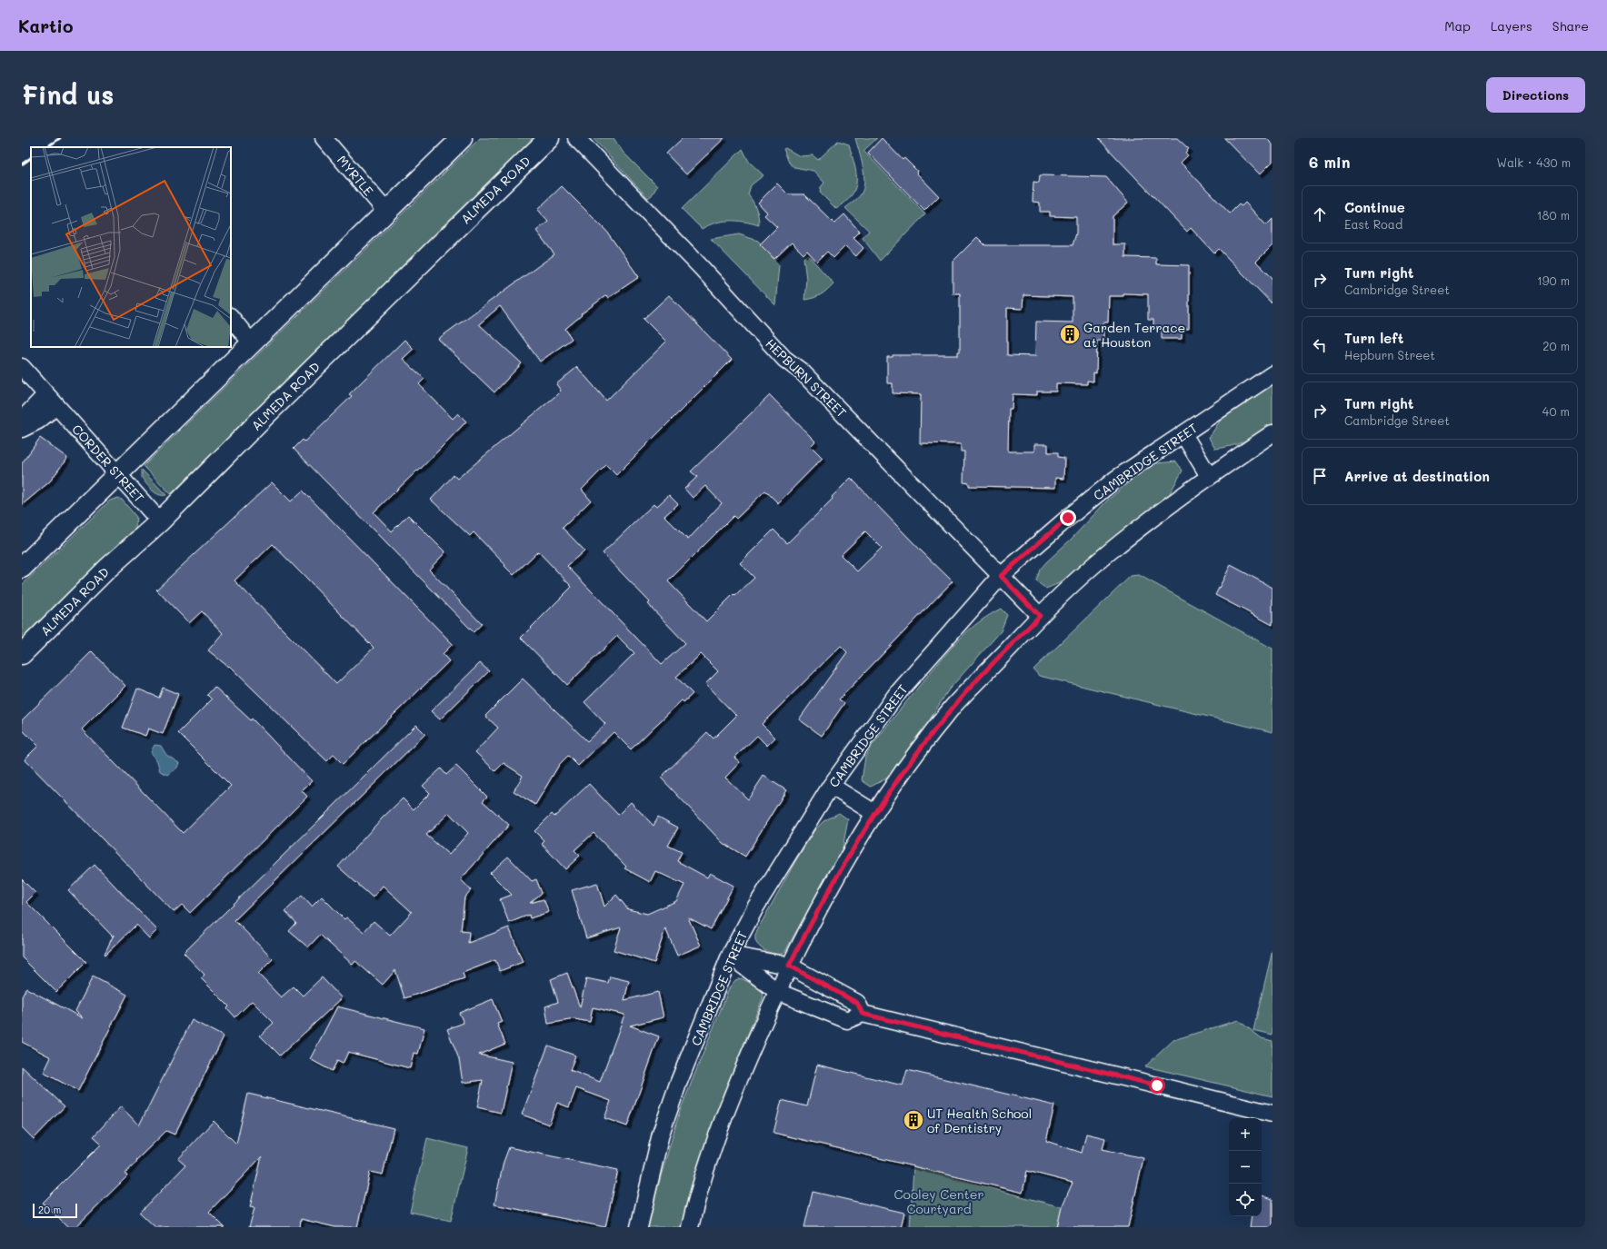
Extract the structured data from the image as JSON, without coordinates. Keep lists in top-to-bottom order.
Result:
{
  "streets": {
    "main road": ["ALMEDA ROAD"],
    "street": [
      "MYRTLE",
      "HEPBURN STREET",
      "CAMBRIDGE STREET",
      "CORDER STREET"
    ]
  },
  "crossings": [
    ["ALMEDA ROAD", "CORDER STREET"],
    ["HEPBURN STREET", "CAMBRIDGE STREET"]
  ],
  "parks": ["Cooley Center Courtyard"],
  "places": {
    "building": ["Garden Terrace at Houston", "UT Health School of Dentistry"]
  },
  "scale_bar": "20 m",
  "page": {
    "header": "Kartio",
    "nav": ["Map", "Layers", "Share"],
    "buttons": "Directions",
    "title": "Find us",
    "heading": ["6 min", "Walk · 430 m"],
    "list": [
      ["Continue", "East Road", "180 m"],
      ["Turn right", "Cambridge Street", "190 m"],
      ["Turn left", "Hepburn Street", "20 m"],
      ["Turn right", "Cambridge Street", "40 m"],
      "Arrive at destination"
    ],
    "map_buttons": ["+", "−"],
    "scale": "20 m"
  }
}
